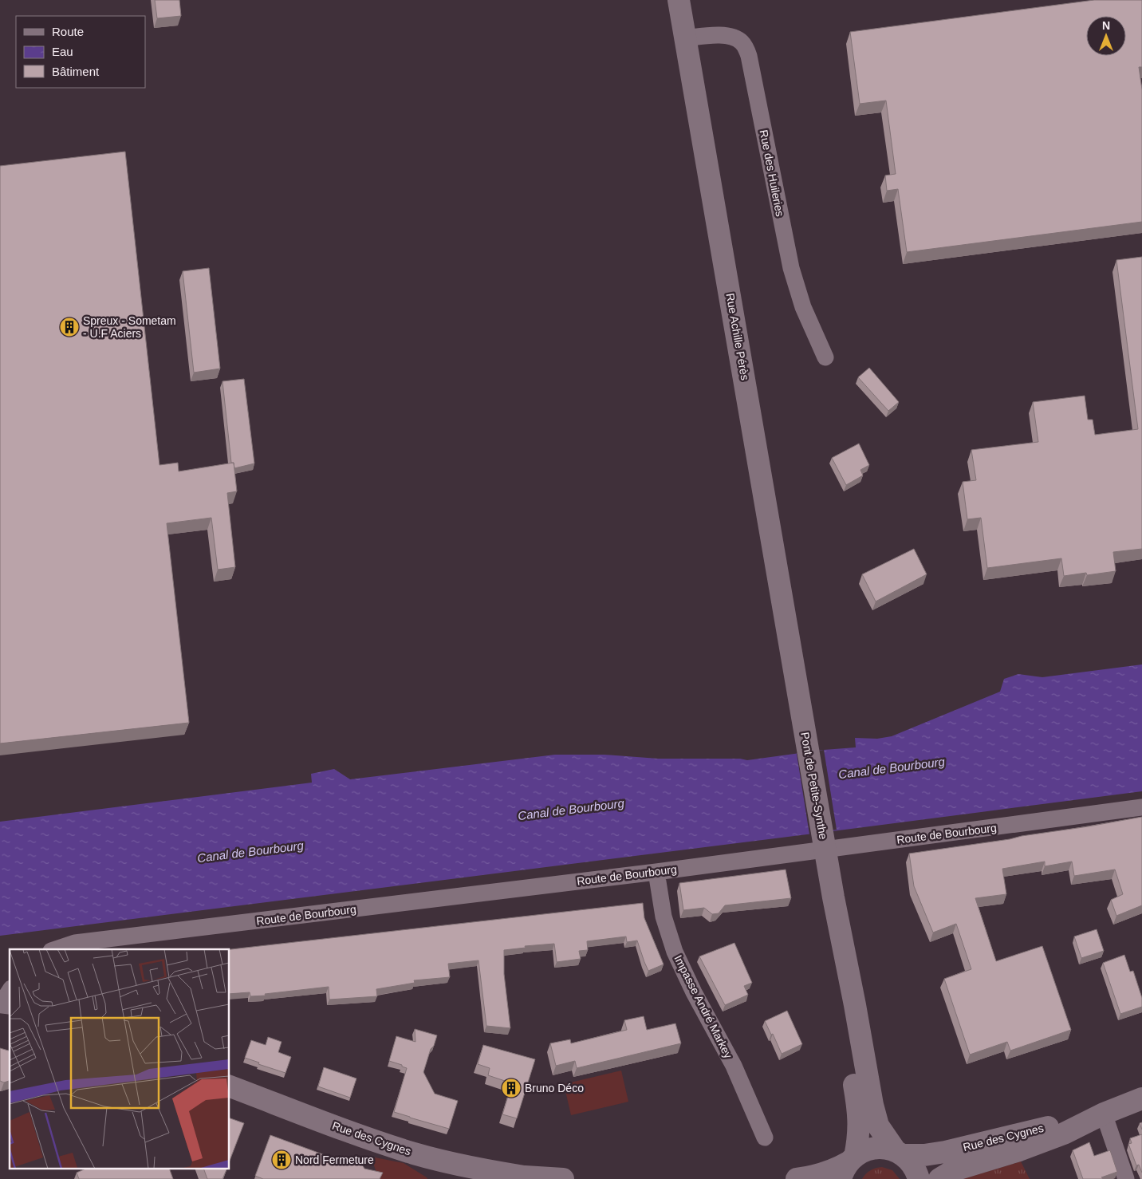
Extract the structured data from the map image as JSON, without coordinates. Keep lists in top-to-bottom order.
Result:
{
  "streets": {
    "street": [
      "Rue des Huileries",
      "Rue Achille Pérès",
      "Pont de Petite-Synthe",
      "Route de Bourbourg",
      "Impasse André Markey",
      "Rue des Cygnes"
    ]
  },
  "crossings": [
    ["Rue des Huileries", "Rue Achille Pérès"],
    ["Rue Achille Pérès", "Pont de Petite-Synthe"],
    ["Route de Bourbourg", "Impasse André Markey"]
  ],
  "water": ["Canal de Bourbourg"],
  "places": {
    "building": ["Spreux - Sometam - U.F Aciers", "Bruno Déco", "Nord Fermeture"]
  },
  "legend": ["Route", "Eau", "Bâtiment"],
  "north": "top"
}
